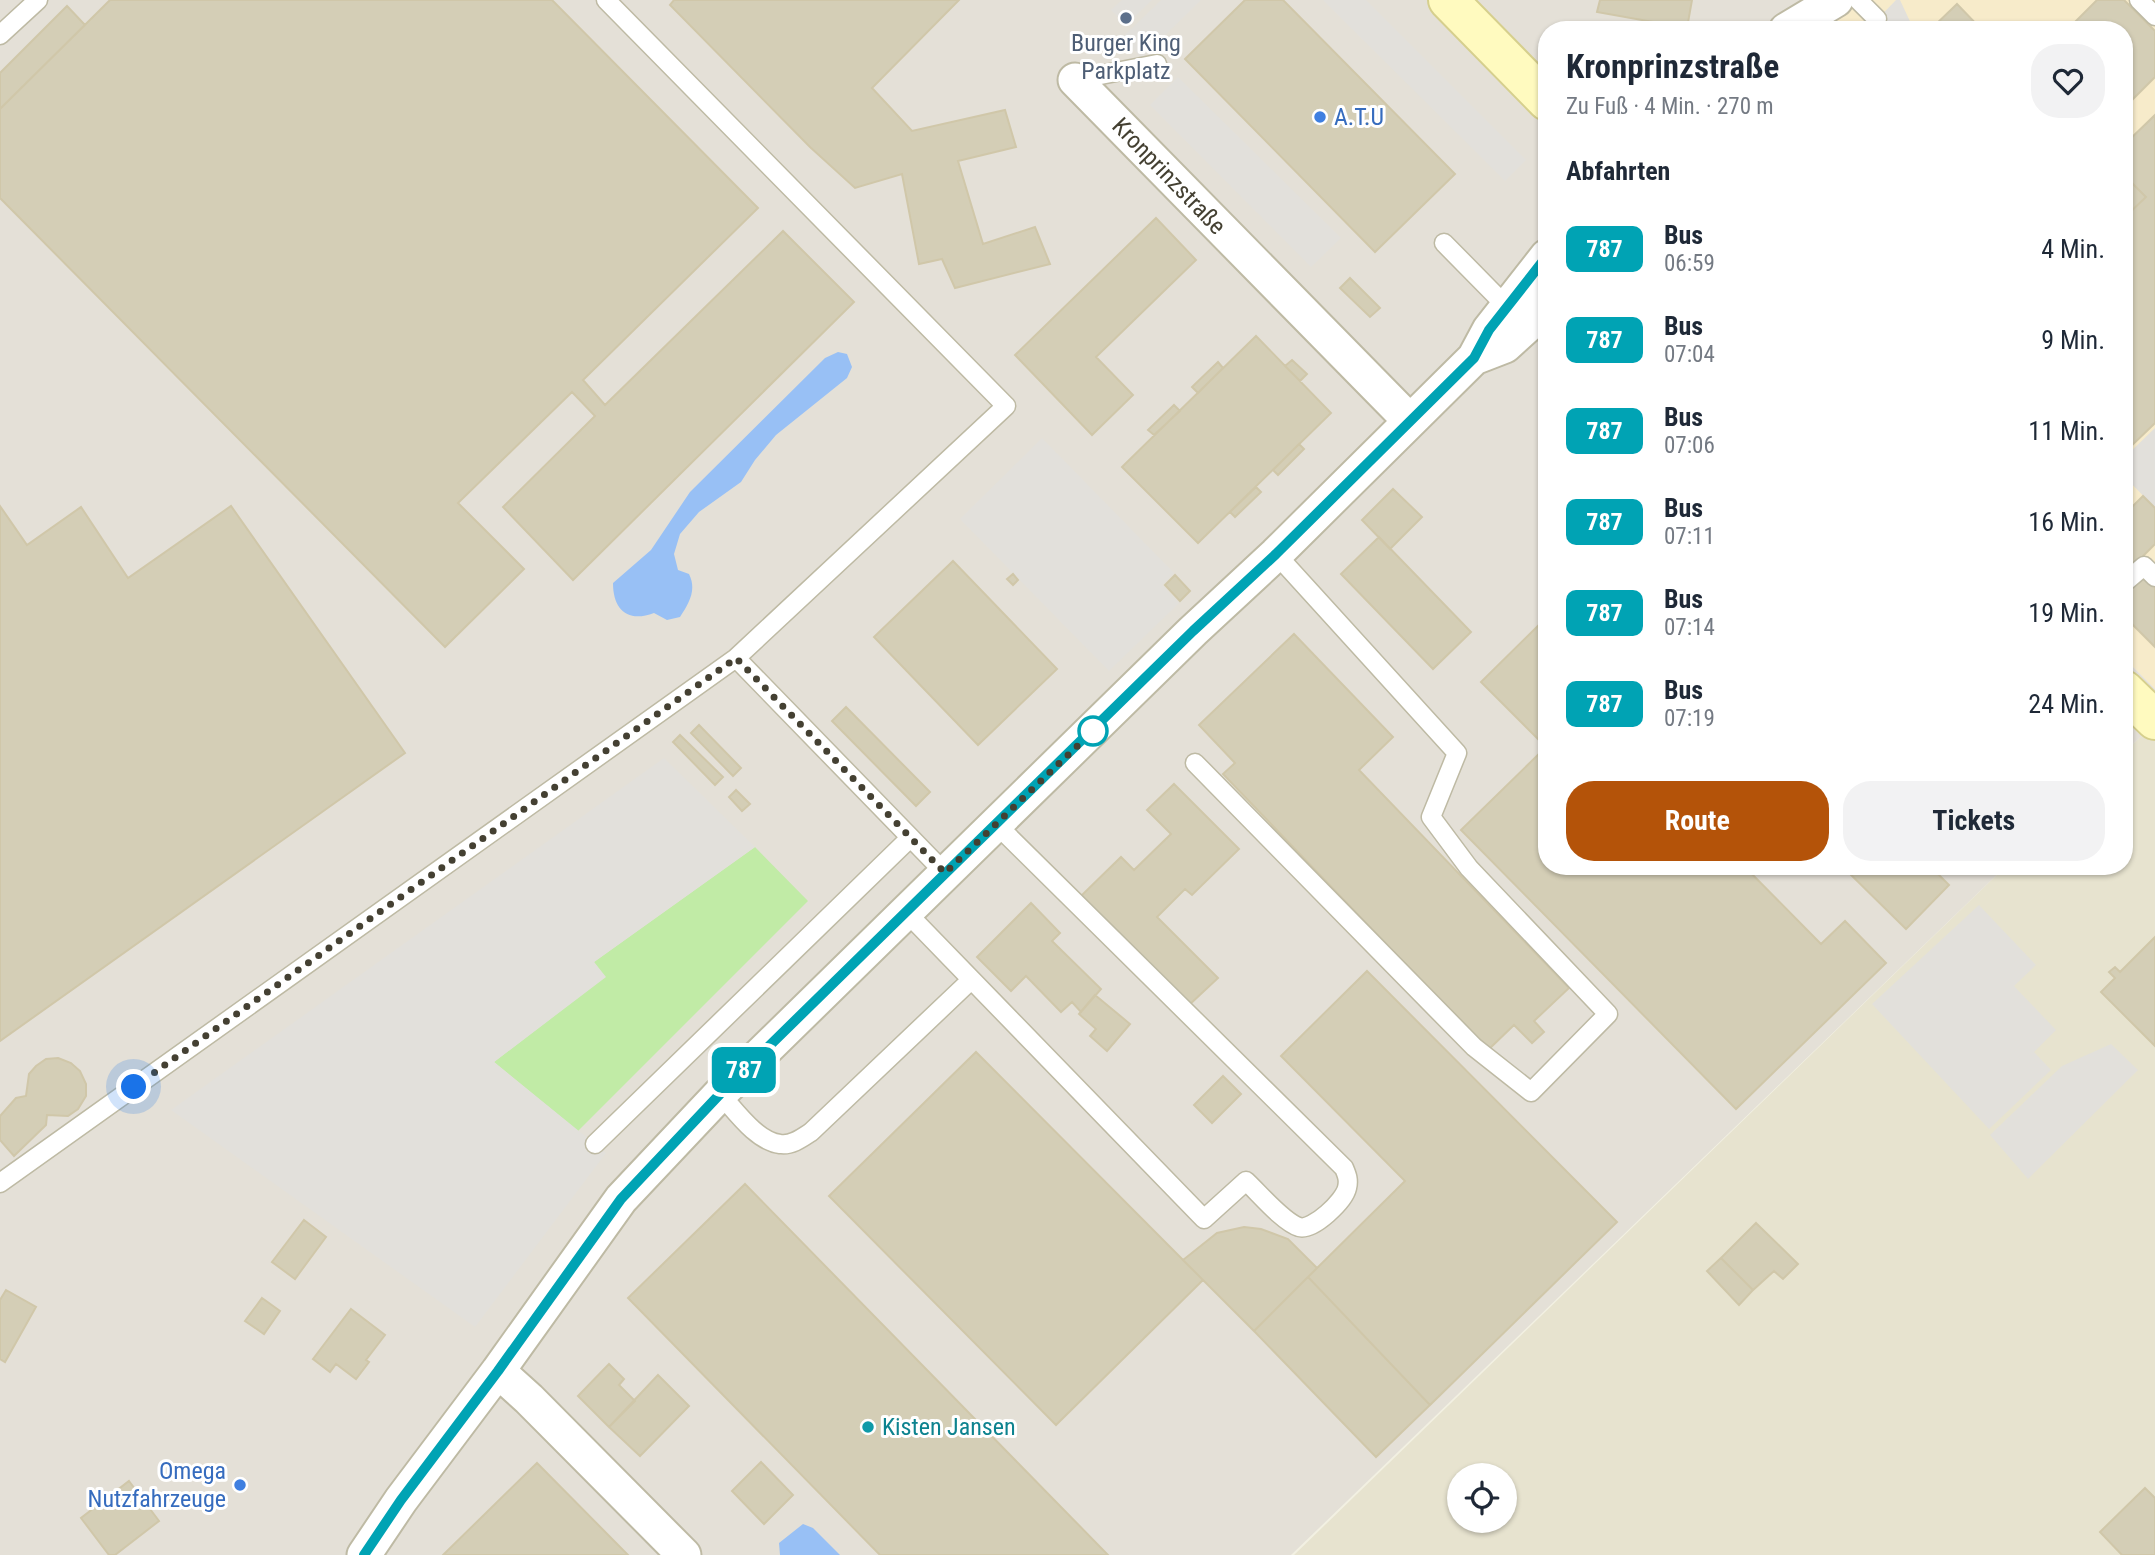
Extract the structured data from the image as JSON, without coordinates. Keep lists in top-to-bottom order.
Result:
{
  "streets": {
    "street": ["Kronprinzstraße"]
  },
  "places": [
    "Burger King Parkplatz",
    "A.T.U",
    "Kisten Jansen",
    "Omega Nutzfahrzeuge"
  ],
  "lines": ["bus line 787"],
  "page": {
    "on_map": "787",
    "heading": [
      ["Kronprinzstraße", "Zu Fuß · 4 Min. · 270 m"],
      "Abfahrten"
    ],
    "list": [
      {
        "mark": "787",
        "name": "Bus",
        "note": "06:59",
        "value": "4 Min."
      },
      {
        "mark": "787",
        "name": "Bus",
        "note": "07:04",
        "value": "9 Min."
      },
      {
        "mark": "787",
        "name": "Bus",
        "note": "07:06",
        "value": "11 Min."
      },
      {
        "mark": "787",
        "name": "Bus",
        "note": "07:11",
        "value": "16 Min."
      },
      {
        "mark": "787",
        "name": "Bus",
        "note": "07:14",
        "value": "19 Min."
      },
      {
        "mark": "787",
        "name": "Bus",
        "note": "07:19",
        "value": "24 Min."
      }
    ],
    "buttons": ["Route", "Tickets"]
  }
}
